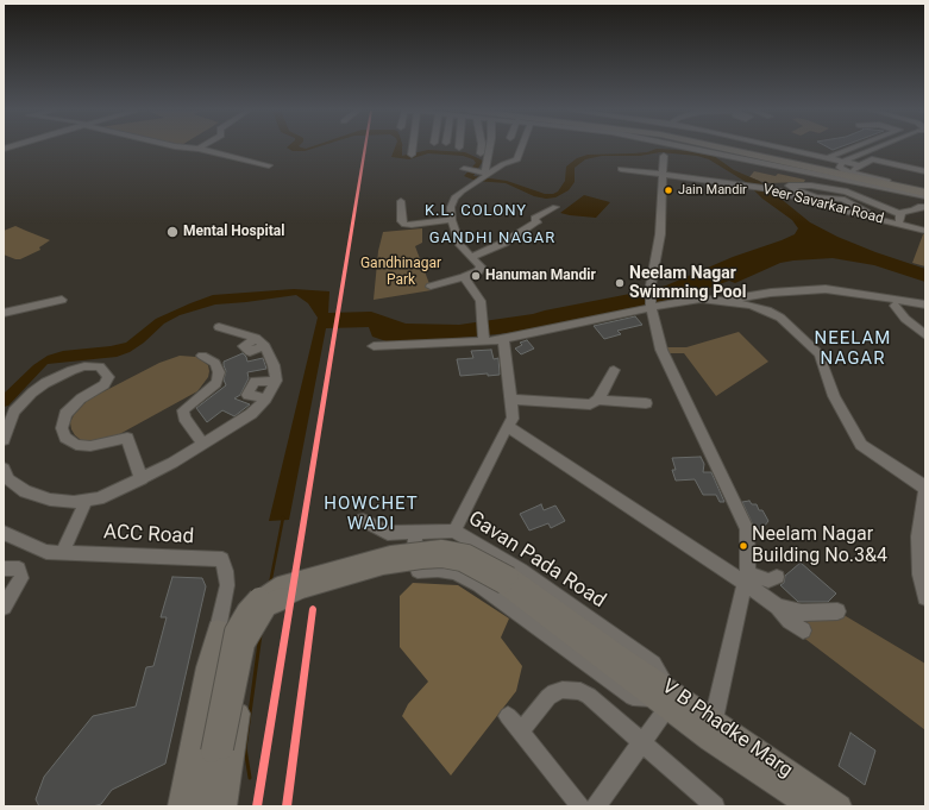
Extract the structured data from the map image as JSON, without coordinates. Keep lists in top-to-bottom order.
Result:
{
  "streets": {
    "main road": ["V B Phadke Marg"],
    "street": ["Veer Savarkar Road", "ACC Road", "Gavan Pada Road"]
  },
  "crossings": [
    ["Gavan Pada Road", "V B Phadke Marg"]
  ],
  "districts": [
    "K.L. COLONY",
    "GANDHI NAGAR",
    "NEELAM NAGAR",
    "HOWCHET WADI"
  ],
  "parks": ["Gandhinagar Park"],
  "places": [
    "Jain Mandir",
    "Mental Hospital",
    "Hanuman Mandir",
    "Neelam Nagar Swimming Pool",
    "Neelam Nagar Building No.3&4"
  ]
}
